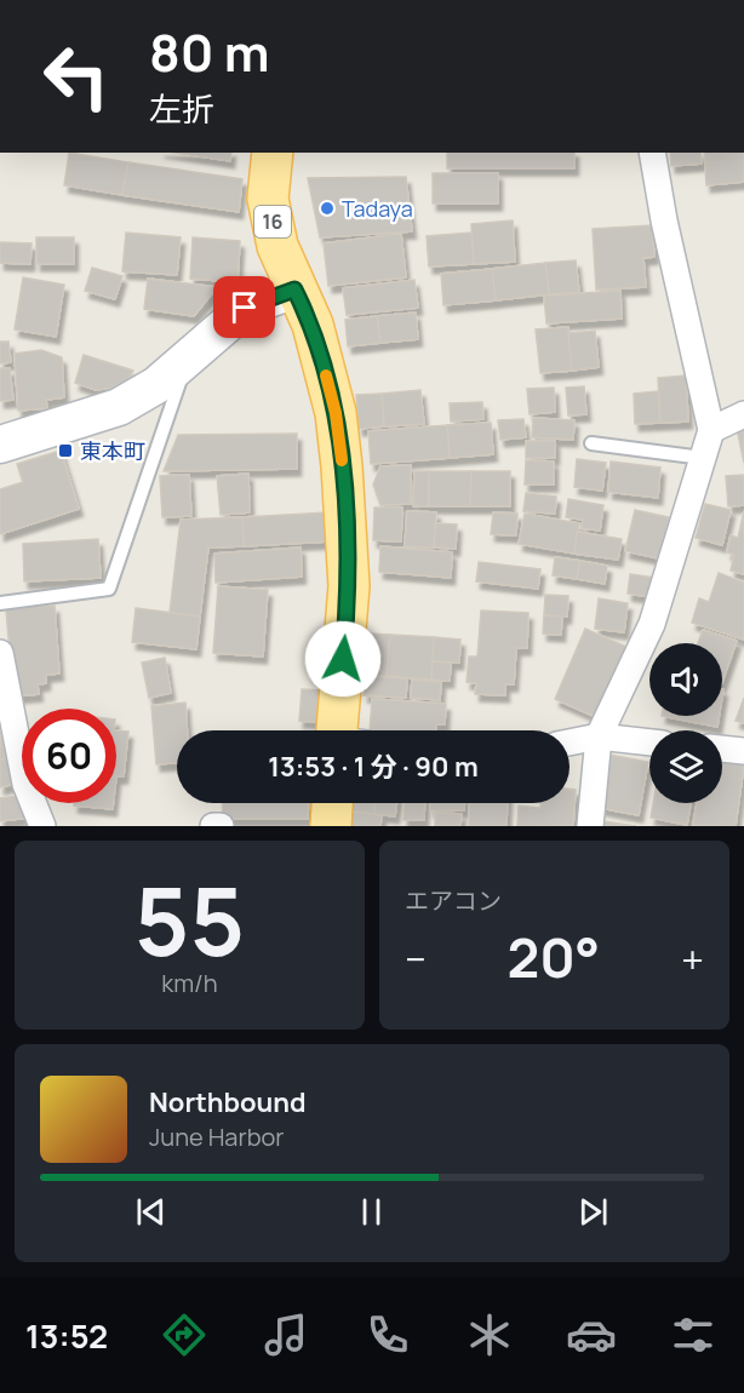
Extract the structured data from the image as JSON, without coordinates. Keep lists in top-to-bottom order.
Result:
{
  "streets": {
    "main road": ["16"]
  },
  "places": {
    "other": ["Tadaya"],
    "transit": ["東本町"]
  },
  "page": {
    "turn": ["80 m", "左折"],
    "limit": "60",
    "trip": "13:53 · 1 分 · 90 m",
    "tile": [
      ["55", "km/h"],
      "エアコン"
    ],
    "heat": ["−", "20°", "+"],
    "song": ["Northbound", "June Harbor"],
    "tabs": "13:52"
  }
}
